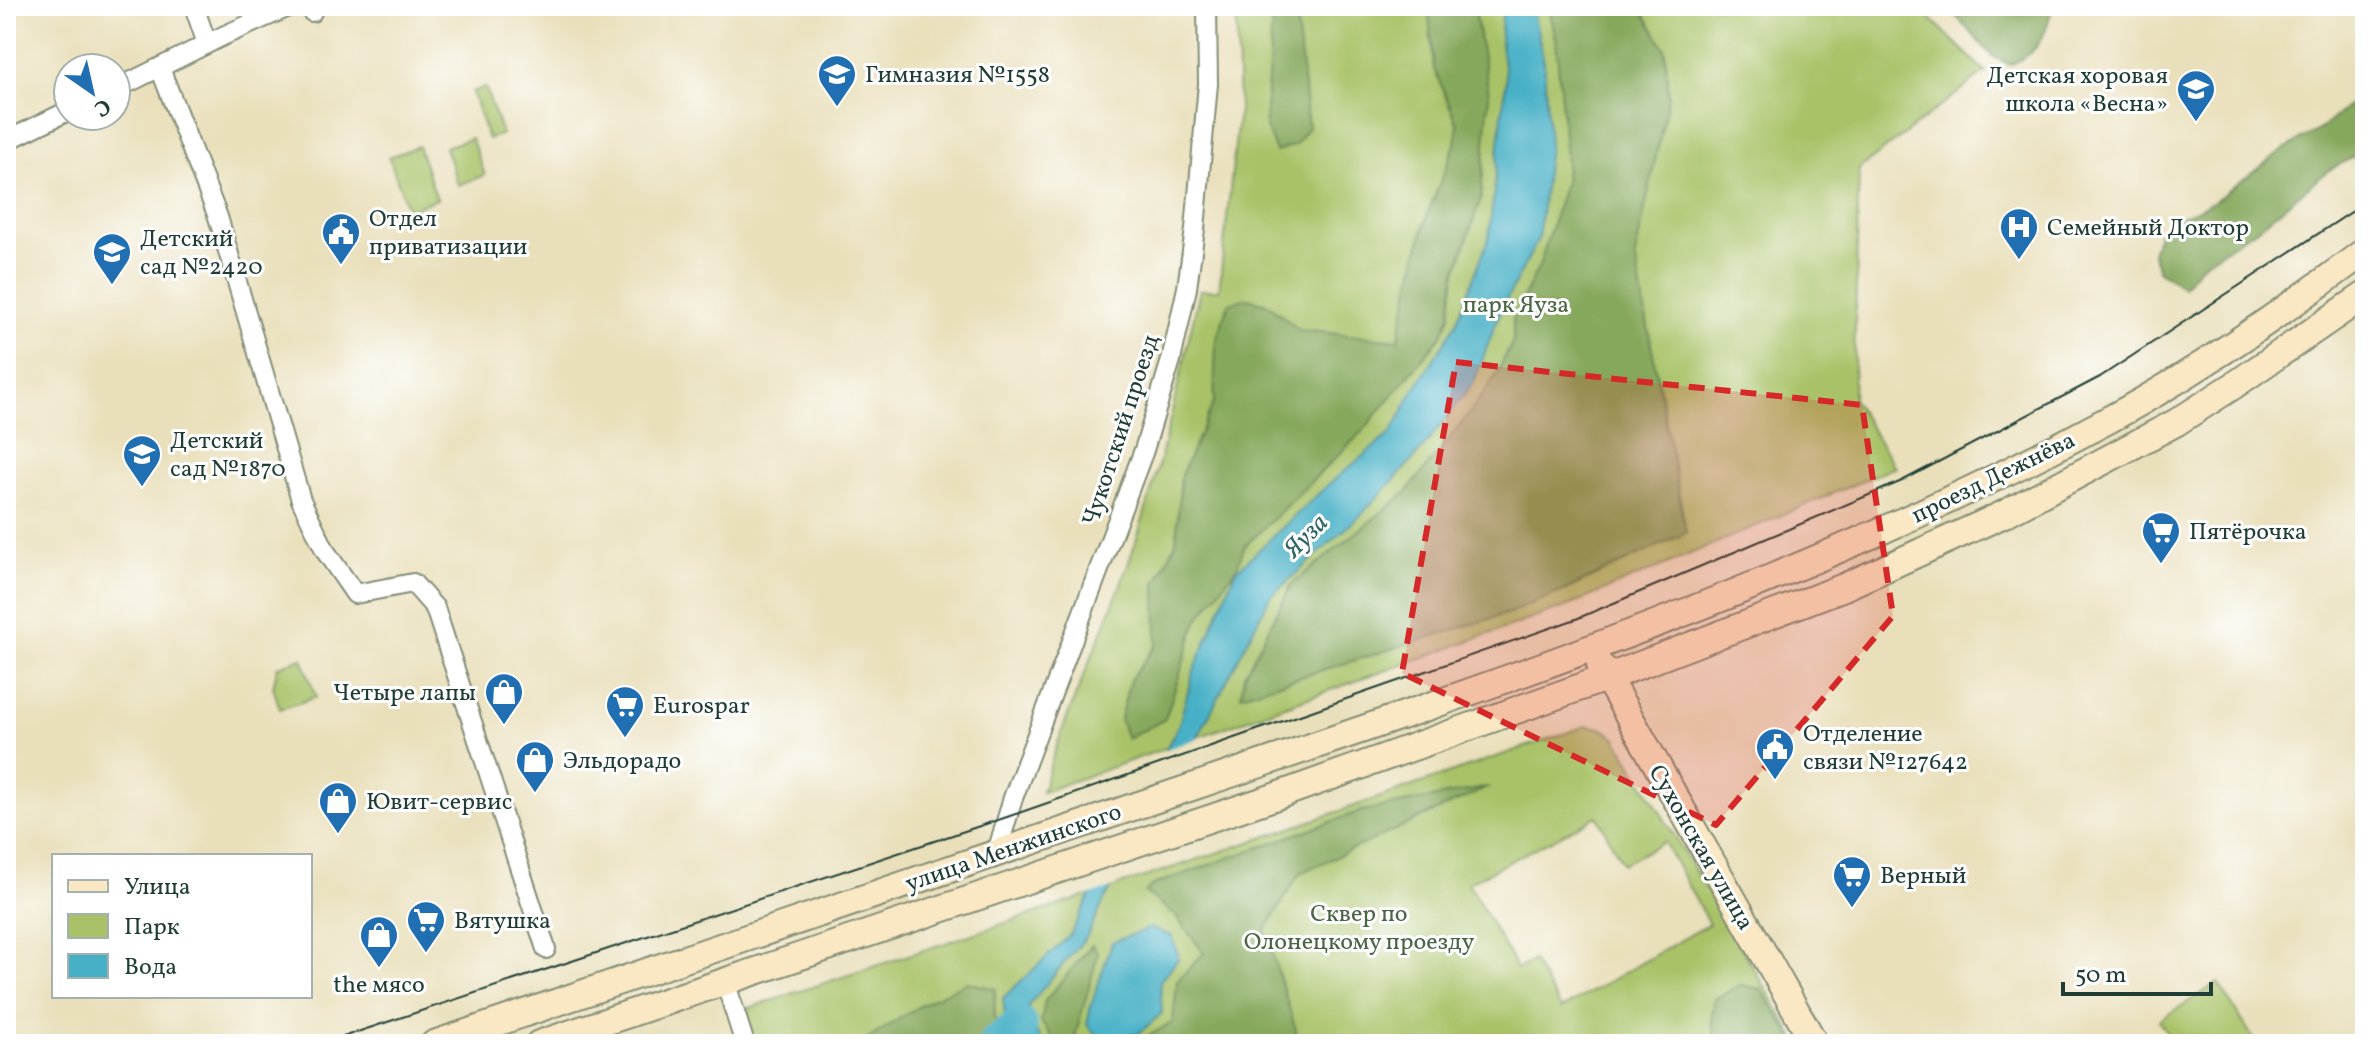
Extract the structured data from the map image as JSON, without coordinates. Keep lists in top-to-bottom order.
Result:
{
  "streets": {
    "main road": ["проезд Дежнёва", "улица Менжинского", "Сухонская улица"],
    "street": ["Чукотский проезд"]
  },
  "crossings": [
    ["Чукотский проезд", "улица Менжинского"],
    ["проезд Дежнёва", "улица Менжинского"],
    ["проезд Дежнёва", "Сухонская улица"],
    ["улица Менжинского", "Сухонская улица"]
  ],
  "water": ["Яуза"],
  "parks": ["парк Яуза", "Сквер по Олонецкому проезду"],
  "places": {
    "school or university": [
      "Гимназия №1558",
      "Детская хоровая школа «Весна»",
      "Детский сад №2420",
      "Детский сад №1870"
    ],
    "hospital": ["Семейный Доктор"],
    "public building": ["Отдел приватизации", "Отделение связи №127642"],
    "supermarket": [
      "Пятёрочка",
      "Eurospar",
      "Верный",
      "Вятушка"
    ],
    "shop": [
      "Четыре лапы",
      "Эльдорадо",
      "Ювит-сервис",
      "the мясо"
    ]
  },
  "legend": ["Улица", "Парк", "Вода"],
  "scale_bar": "50 m",
  "north": "bottom right"
}
